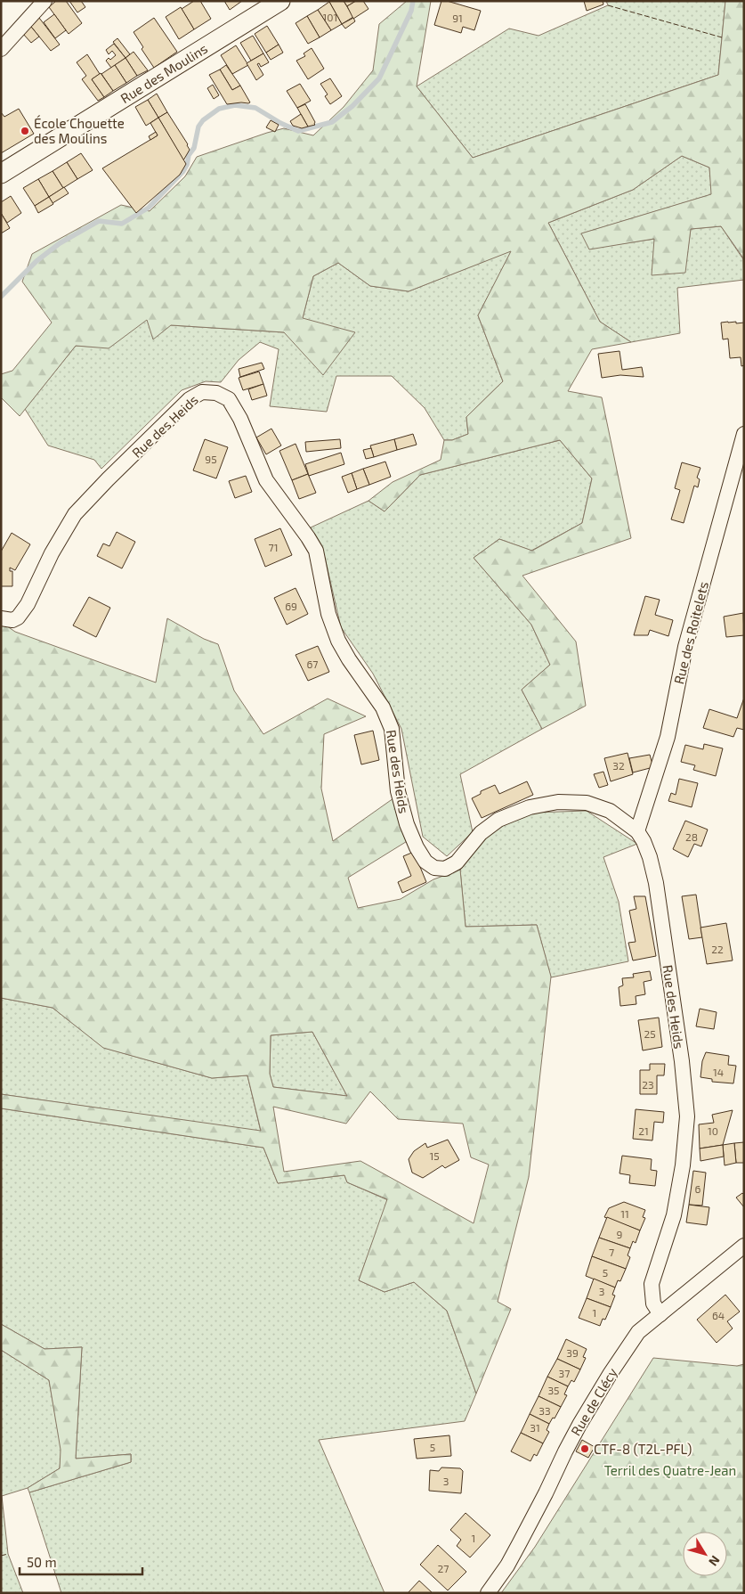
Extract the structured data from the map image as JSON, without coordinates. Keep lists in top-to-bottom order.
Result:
{
  "streets": {
    "street": [
      "Rue des Moulins",
      "Rue des Heids",
      "Rue des Roitelets",
      "Rue de Clécy"
    ]
  },
  "crossings": [
    ["Rue des Heids", "Rue des Roitelets"],
    ["Rue des Heids", "Rue de Clécy"]
  ],
  "parks": ["Terril des Quatre-Jean"],
  "places": ["École Chouette des Moulins", "CTF-8 (T2L-PFL)"],
  "house_numbers": [
    "101",
    "91",
    "95",
    "71",
    "69",
    "67",
    "32",
    "28",
    "22",
    "25",
    "14",
    "23",
    "21",
    "10",
    "15",
    "6",
    "11",
    "9",
    "7",
    "5",
    "3",
    "1",
    "64",
    "39",
    "37",
    "35",
    "33",
    "31",
    "5",
    "3",
    "1",
    "27"
  ],
  "scale_bar": "50 m",
  "north": "bottom right"
}
